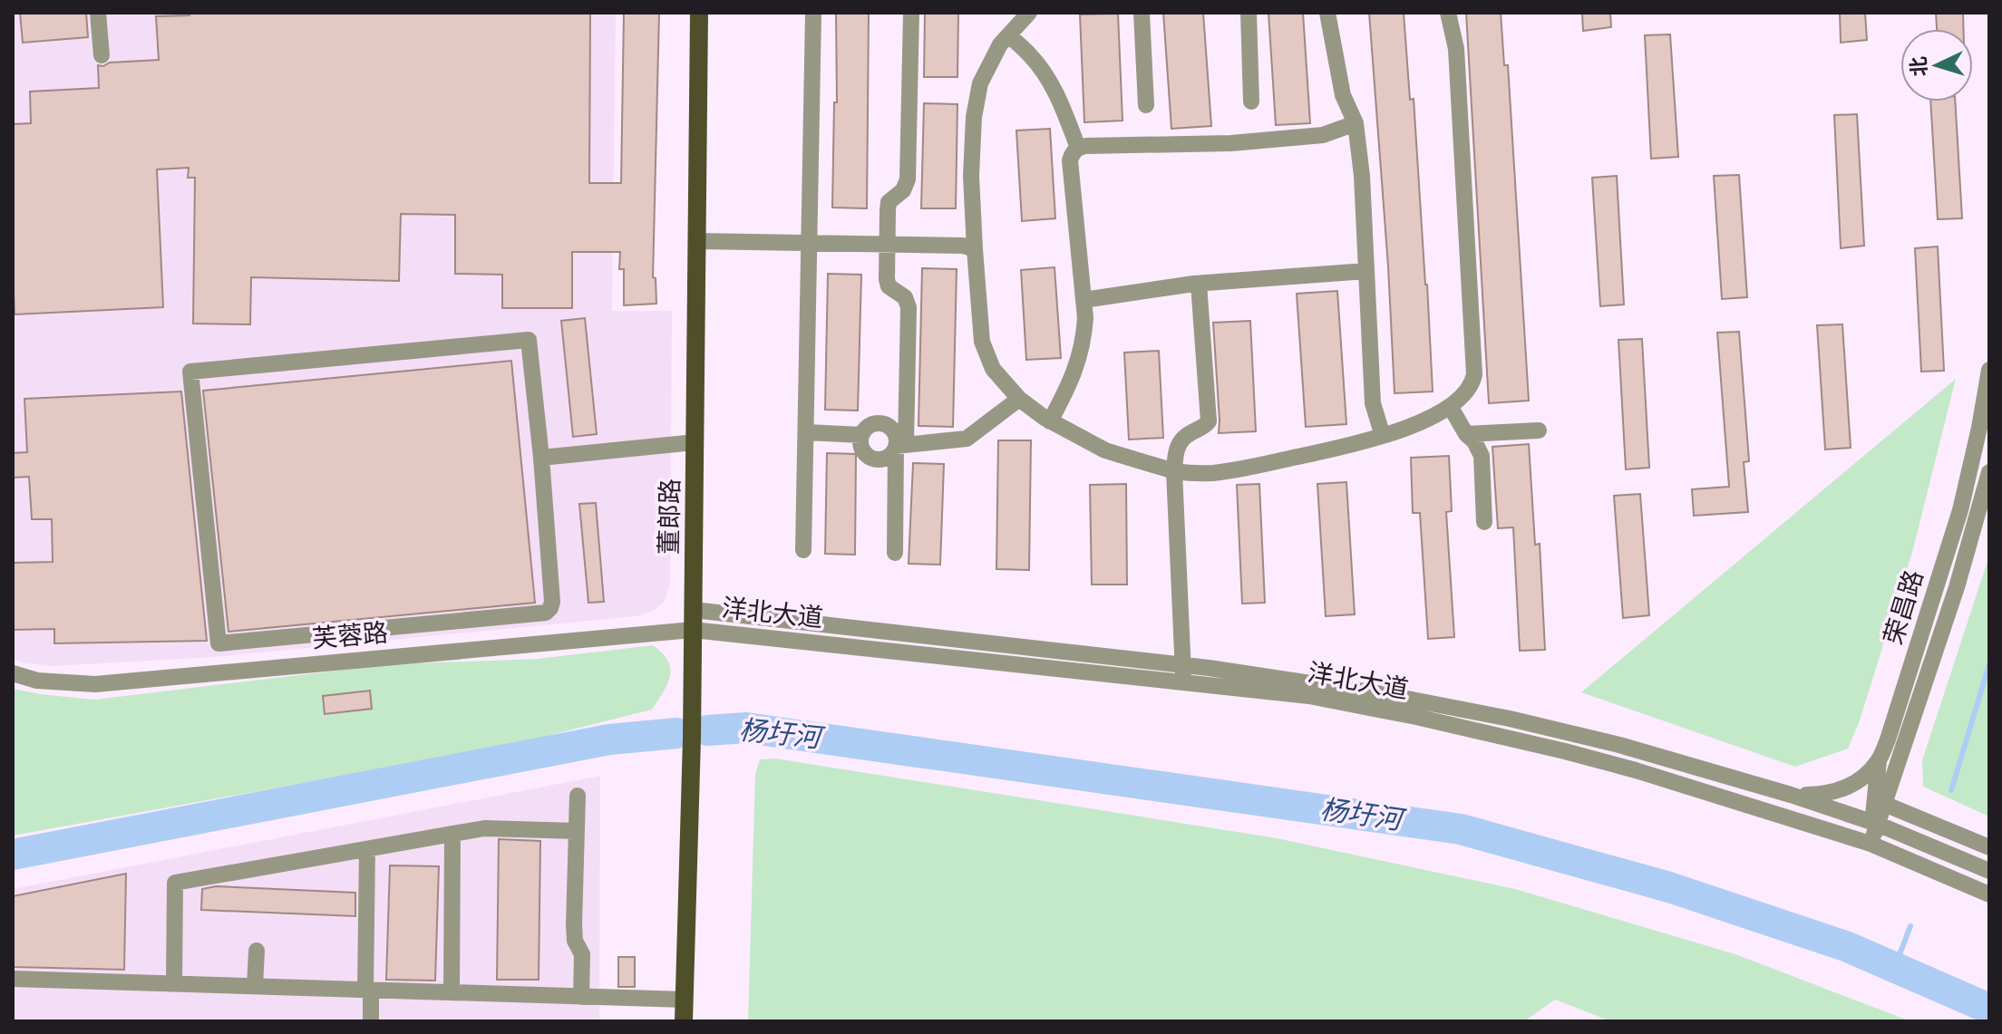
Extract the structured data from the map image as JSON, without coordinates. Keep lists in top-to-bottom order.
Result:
{
  "streets": {
    "main road": ["董郎路"],
    "street": ["荣昌路", "洋北大道", "芙蓉路"]
  },
  "crossings": [
    ["董郎路", "洋北大道"],
    ["董郎路", "芙蓉路"],
    ["荣昌路", "洋北大道"],
    ["洋北大道", "芙蓉路"]
  ],
  "water": ["杨圩河"],
  "north": "left"
}
